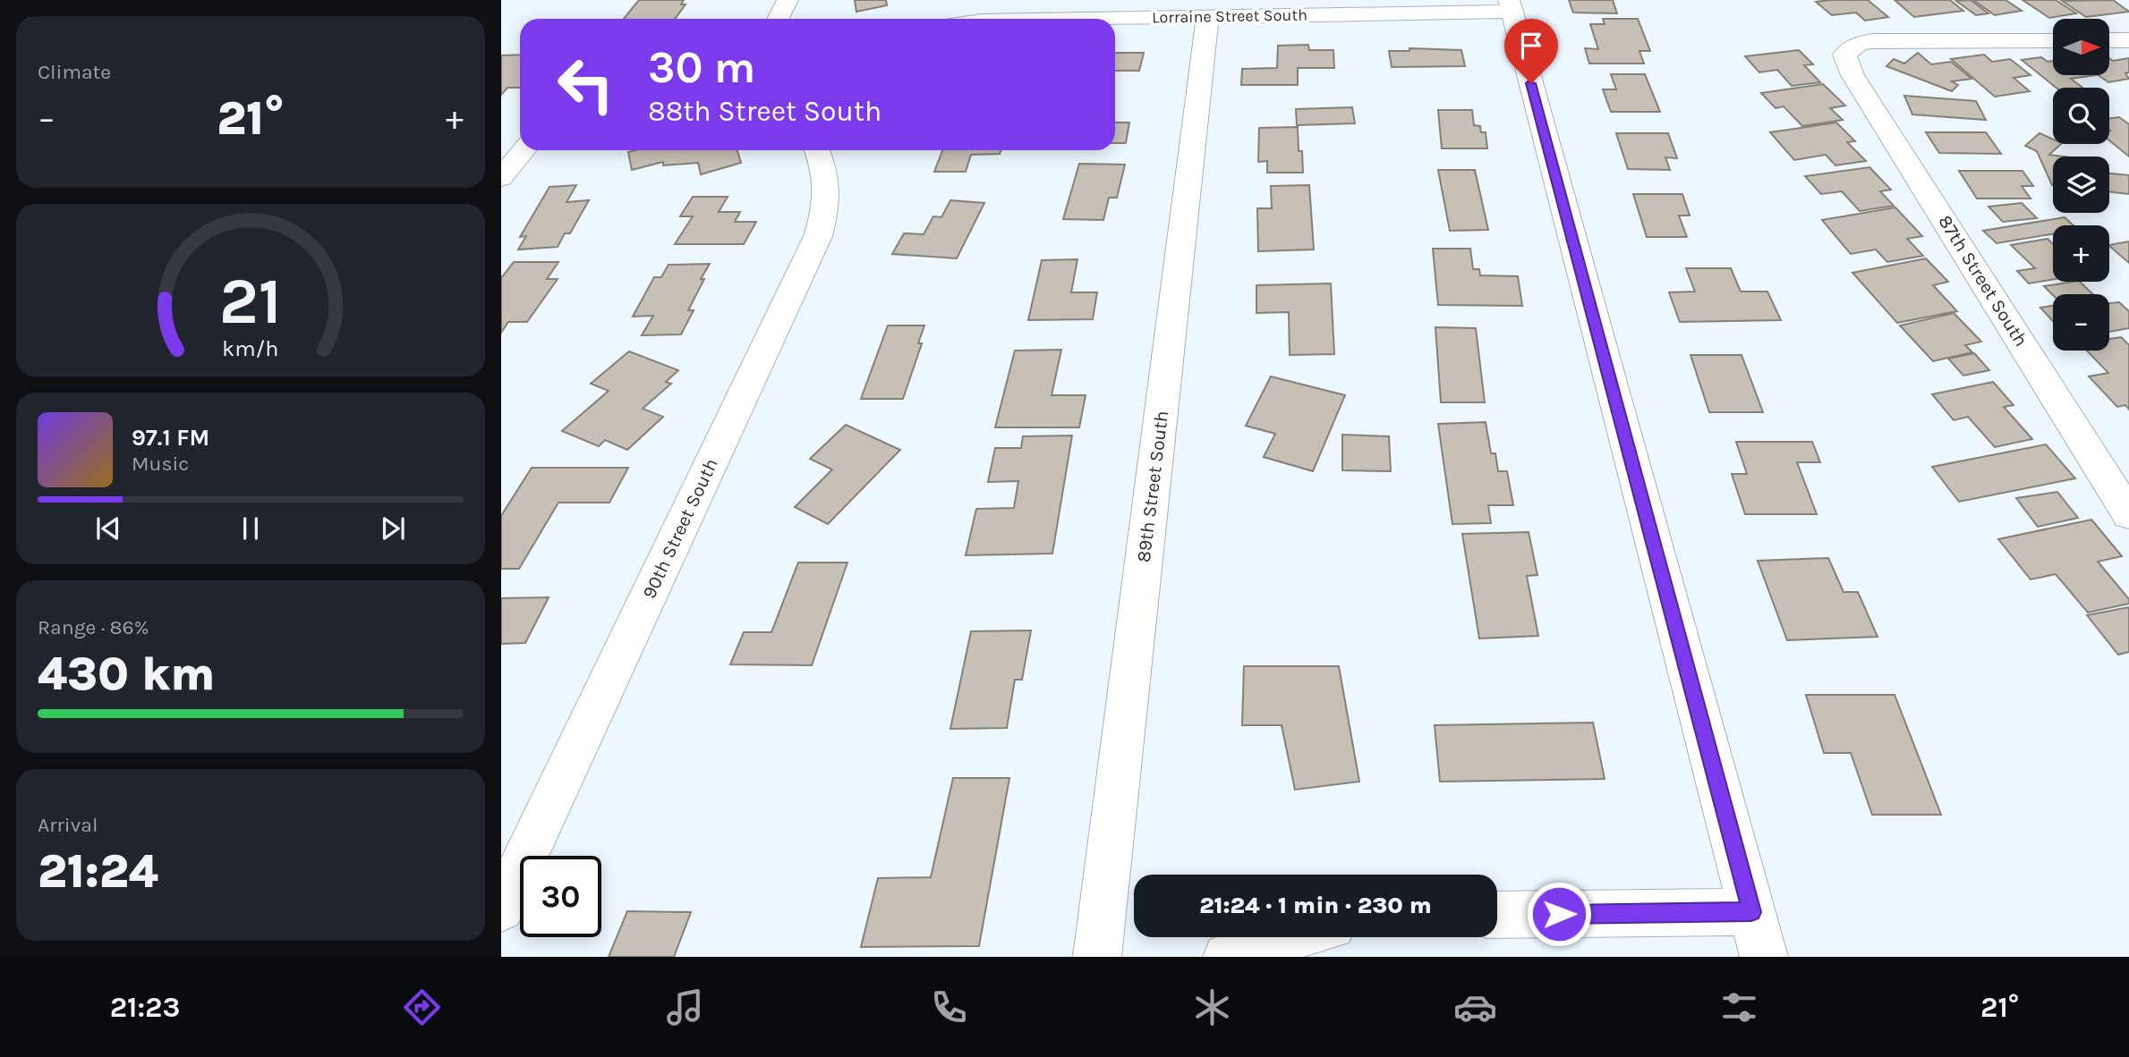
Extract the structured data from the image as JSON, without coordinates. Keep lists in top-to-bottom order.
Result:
{
  "streets": {
    "street": [
      "Lorraine Street South",
      "87th Street South",
      "89th Street South",
      "90th Street South"
    ]
  },
  "crossings": [
    ["Lorraine Street South", "89th Street South"]
  ],
  "north": "right",
  "page": {
    "tile": [
      "Climate",
      ["Range · 86%", "430 km"],
      ["Arrival", "21:24"]
    ],
    "map_buttons": ["+", "−"],
    "turn": ["30 m", "88th Street South"],
    "heat": ["−", "21°", "+"],
    "song": ["97.1 FM", "Music"],
    "limit": "30",
    "trip": "21:24 · 1 min · 230 m",
    "tabs": ["21:23", "21°"],
    "gauge": ["21", "km/h"]
  }
}
